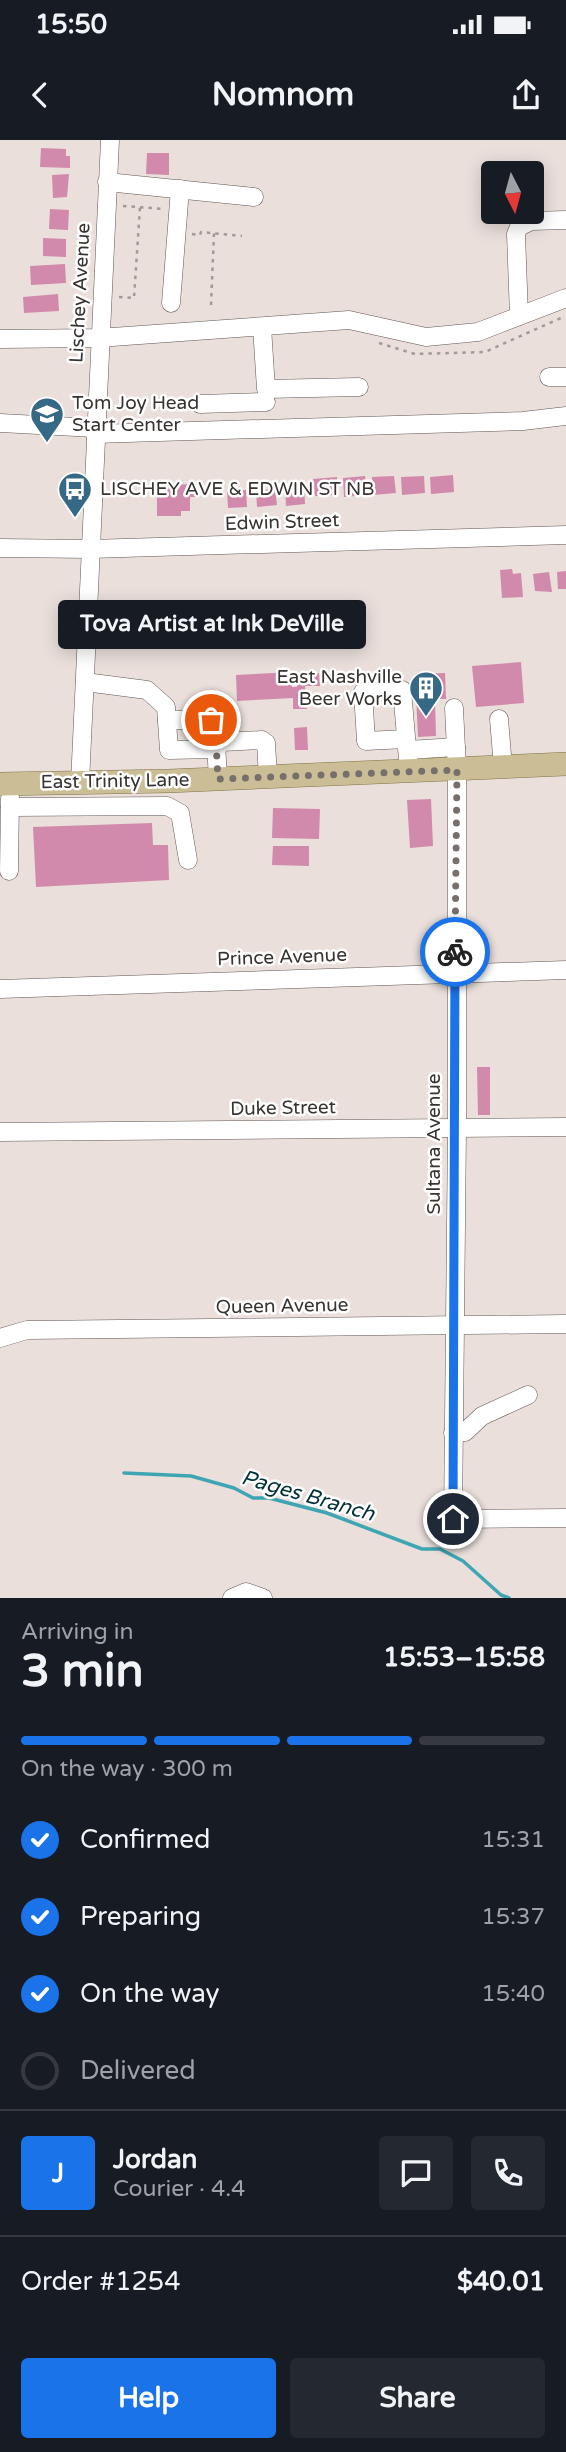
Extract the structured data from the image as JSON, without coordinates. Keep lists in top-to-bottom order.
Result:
{
  "streets": {
    "main road": ["East Trinity Lane"],
    "street": [
      "Lischey Avenue",
      "Edwin Street",
      "Prince Avenue",
      "Duke Street",
      "Sultana Avenue",
      "Queen Avenue"
    ]
  },
  "crossings": [
    ["Lischey Avenue", "Edwin Street"],
    ["Lischey Avenue", "East Trinity Lane"],
    ["East Trinity Lane", "Sultana Avenue"],
    ["Prince Avenue", "Sultana Avenue"],
    ["Duke Street", "Sultana Avenue"],
    ["Sultana Avenue", "Queen Avenue"]
  ],
  "water": ["Pages Branch"],
  "places": {
    "school or university": ["Tom Joy Head Start Center"],
    "bus stop": ["LISCHEY AVE & EDWIN ST NB"],
    "building": ["East Nashville Beer Works"],
    "other": ["Tova Artist at Ink DeVille"]
  },
  "north": "bottom",
  "page": {
    "status": "15:50",
    "header": "Nomnom",
    "bubble": "Tova Artist at Ink DeVille",
    "heading": ["3 min", "Arriving in", "15:53–15:58"],
    "panel": [
      "Jordan",
      "Courier · 4.4",
      "Order #1254",
      "$40.01"
    ],
    "bar": "On the way · 300 m",
    "list": [
      ["Confirmed", "15:31"],
      ["Preparing", "15:37"],
      ["On the way", "15:40"],
      "Delivered"
    ],
    "round": "J",
    "buttons": ["Help", "Share"]
  }
}
